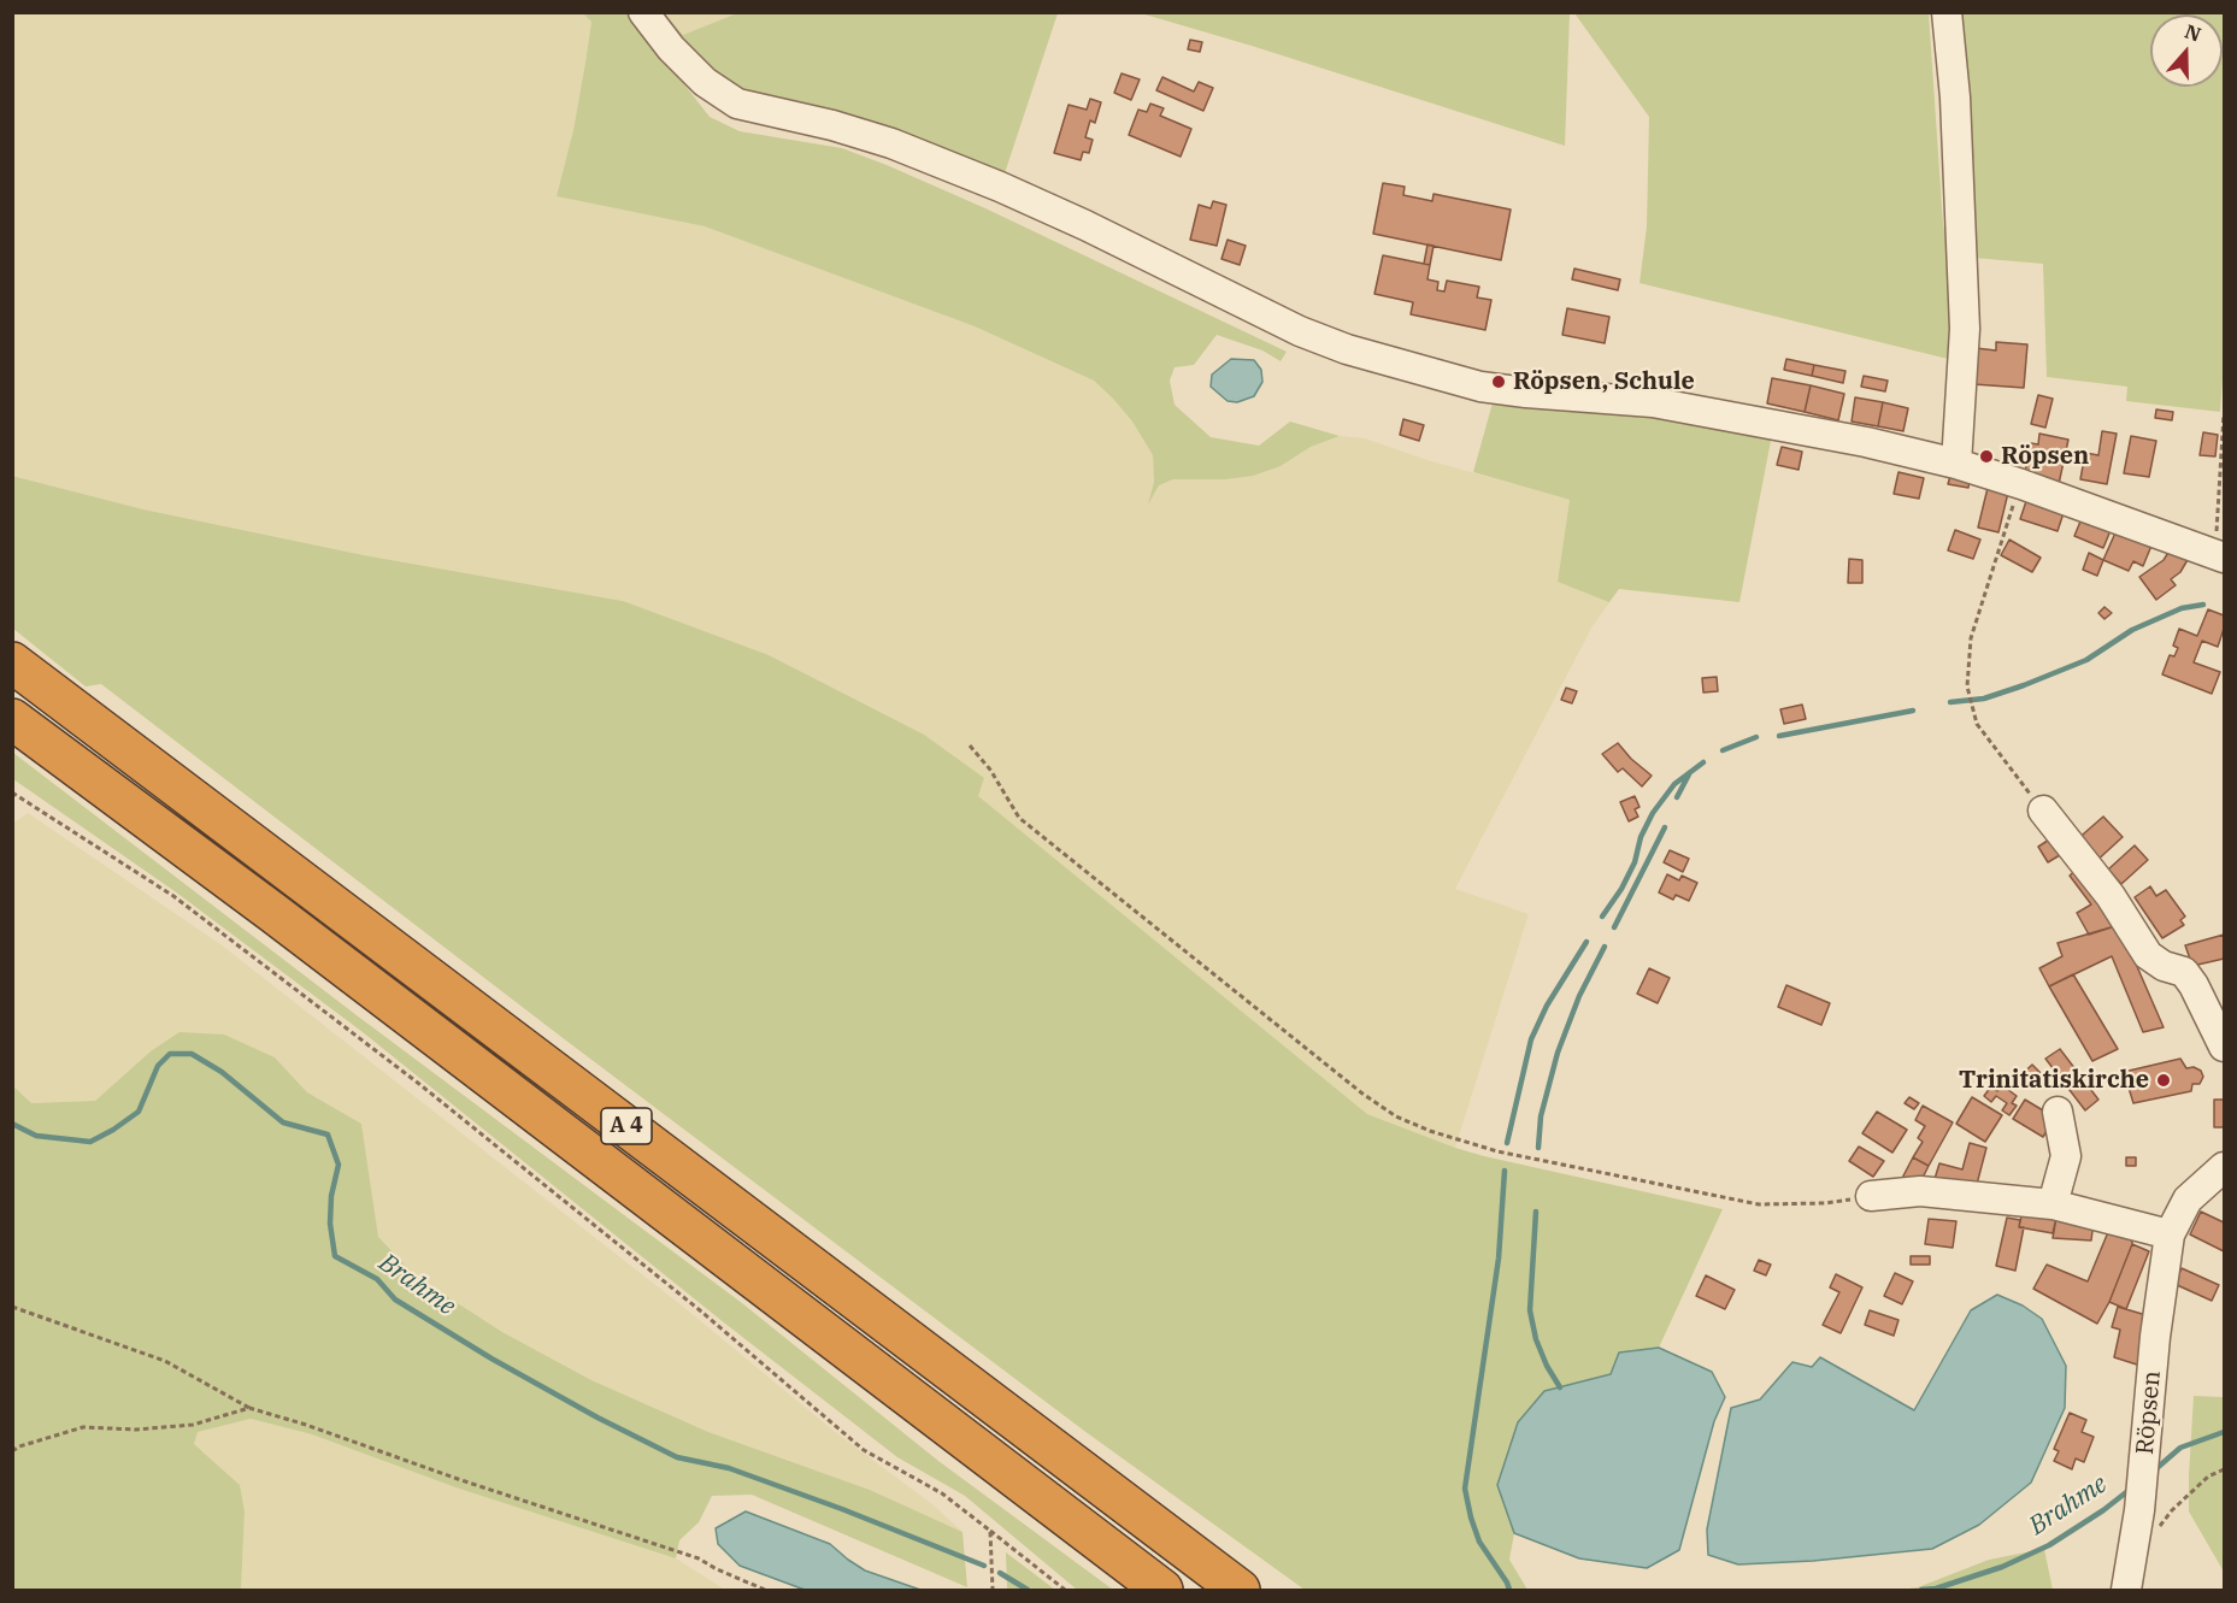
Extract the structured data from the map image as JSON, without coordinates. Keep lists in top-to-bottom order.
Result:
{
  "streets": {
    "highway": ["A 4"],
    "street": ["Röpsen"]
  },
  "water": ["Brahme"],
  "places": ["Röpsen, Schule", "Röpsen", "Trinitatiskirche"],
  "north": "top"
}
